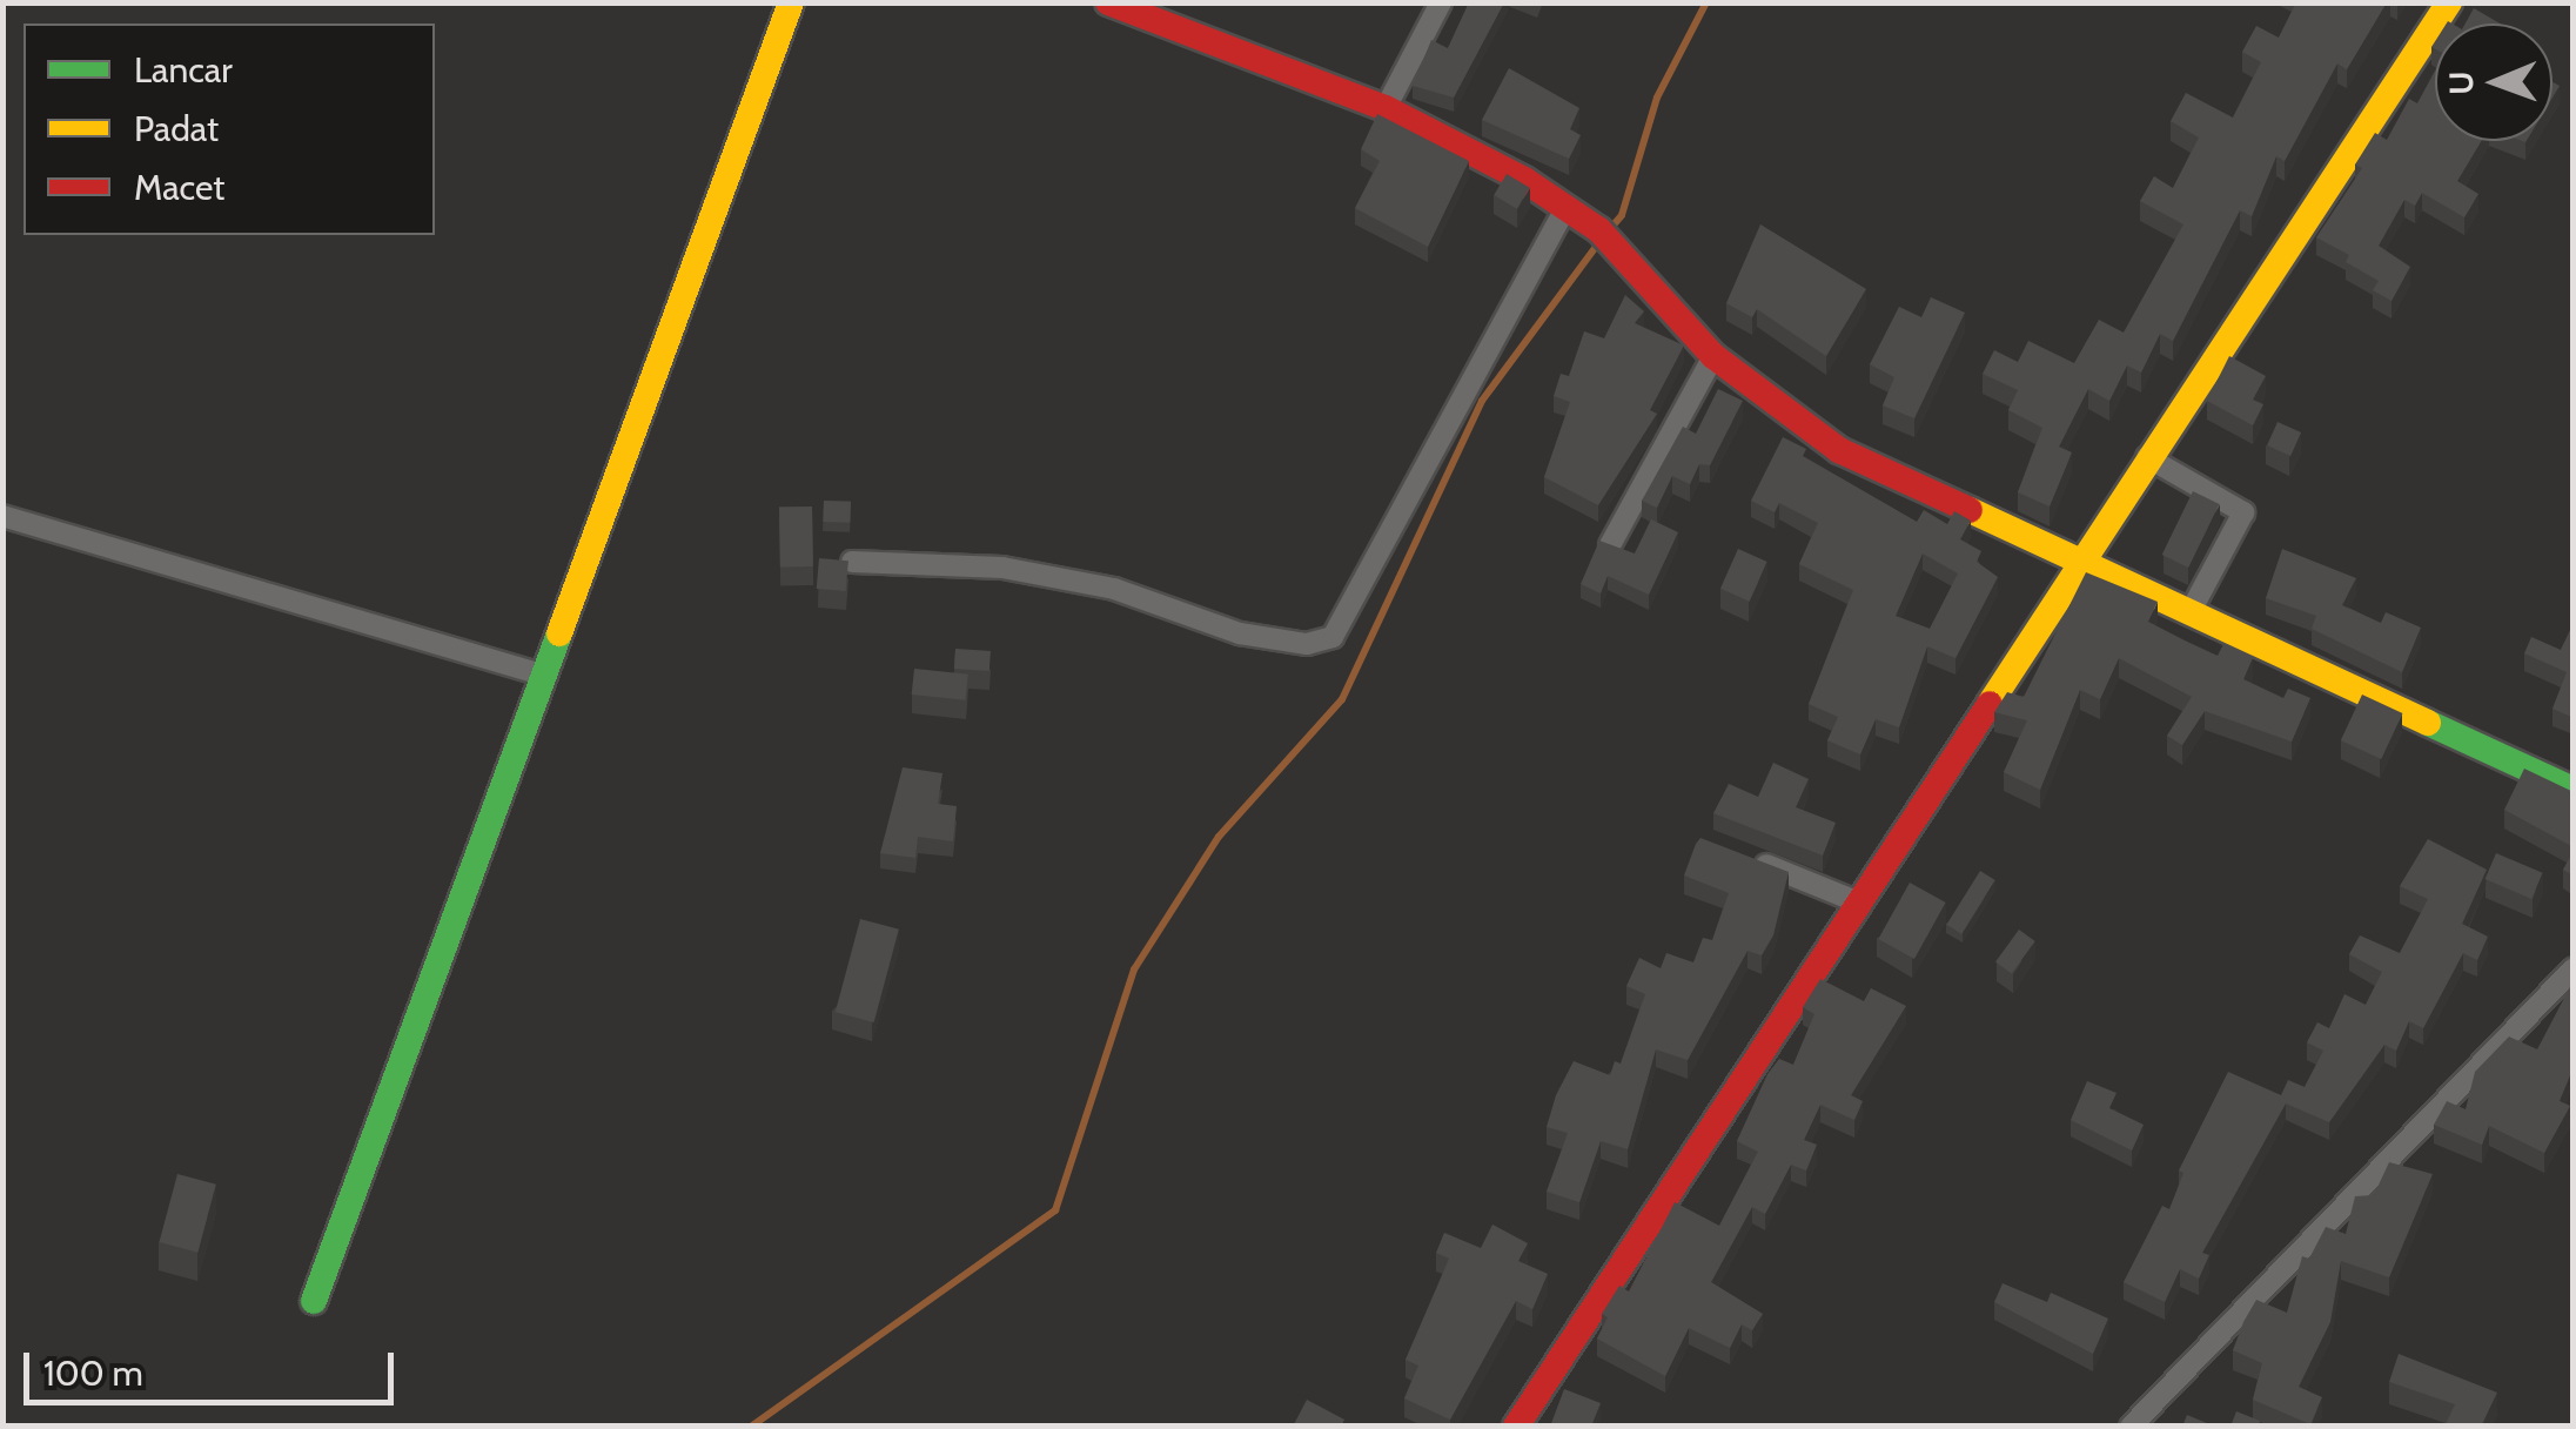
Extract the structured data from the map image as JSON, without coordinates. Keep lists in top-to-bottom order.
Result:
{
  "legend": ["Lancar", "Padat", "Macet"],
  "scale_bar": "100 m",
  "north": "left"
}
